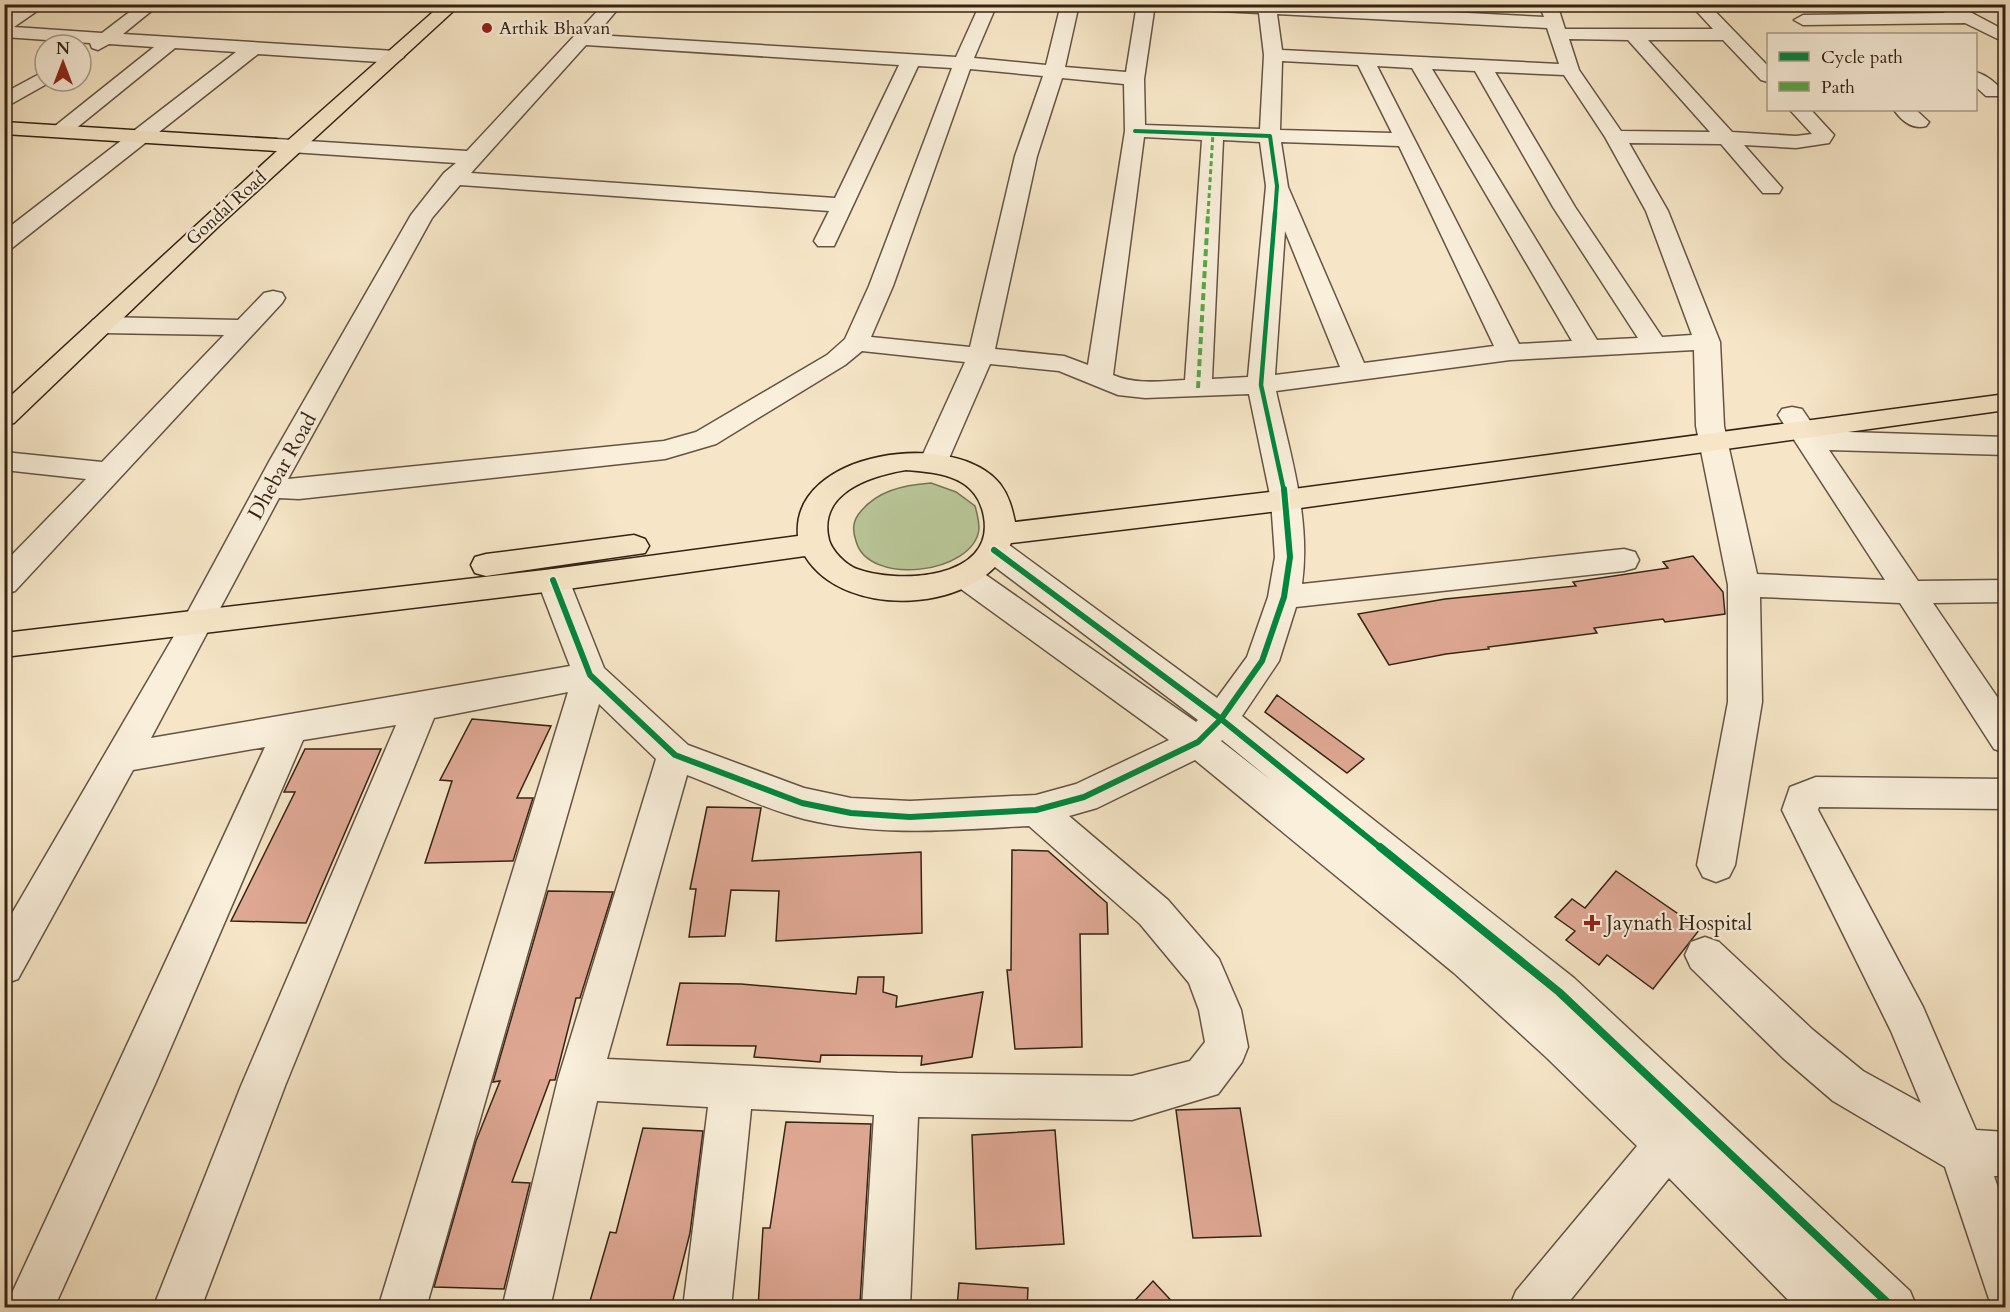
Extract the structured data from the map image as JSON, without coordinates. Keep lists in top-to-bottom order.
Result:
{
  "streets": {
    "main road": ["Gondal Road"],
    "street": ["Dhebar Road"]
  },
  "places": {
    "other": ["Arthik Bhavan"],
    "health": ["Jaynath Hospital"]
  },
  "legend": ["Cycle path", "Path"],
  "north": "top"
}
